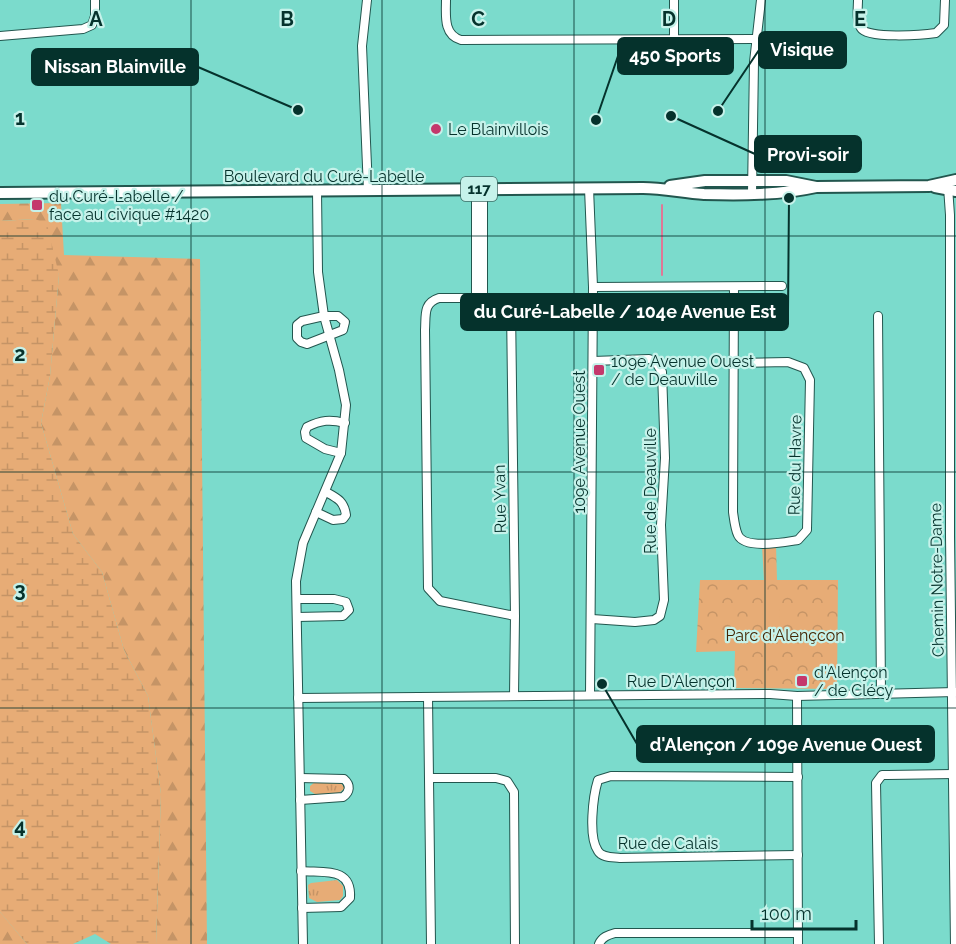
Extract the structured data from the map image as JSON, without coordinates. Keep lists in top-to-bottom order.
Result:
{
  "streets": {
    "main road": ["Boulevard du Curé-Labelle", "117"],
    "street": [
      "109e Avenue Ouest",
      "Rue du Havre",
      "Rue de Deauville",
      "Rue Yvan",
      "Chemin Notre-Dame",
      "Rue D'Alençon",
      "Rue de Calais"
    ]
  },
  "crossings": [
    ["Boulevard du Curé-Labelle", "109e Avenue Ouest"],
    ["Boulevard du Curé-Labelle", "Chemin Notre-Dame"],
    ["109e Avenue Ouest", "Rue de Deauville"],
    ["109e Avenue Ouest", "Rue D'Alençon"],
    ["Rue Yvan", "Rue D'Alençon"],
    ["Chemin Notre-Dame", "Rue D'Alençon"]
  ],
  "parks": ["Parc d'Alençcon"],
  "places": {
    "other": [
      "Nissan Blainville",
      "Visique",
      "Provi-soir",
      "450 Sports",
      "Le Blainvillois",
      "du Curé-Labelle / 104e Avenue Est",
      "d'Alençon / 109e Avenue Ouest"
    ],
    "transit": ["du Curé-Labelle / face au civique #1420", "109e Avenue Ouest / de Deauville", "d'Alençon / de Clécy"]
  },
  "scale_bar": "100 m",
  "grid": {
    "columns": [
      "A",
      "B",
      "C",
      "D",
      "E"
    ],
    "rows": [
      "1",
      "2",
      "3",
      "4"
    ]
  }
}
